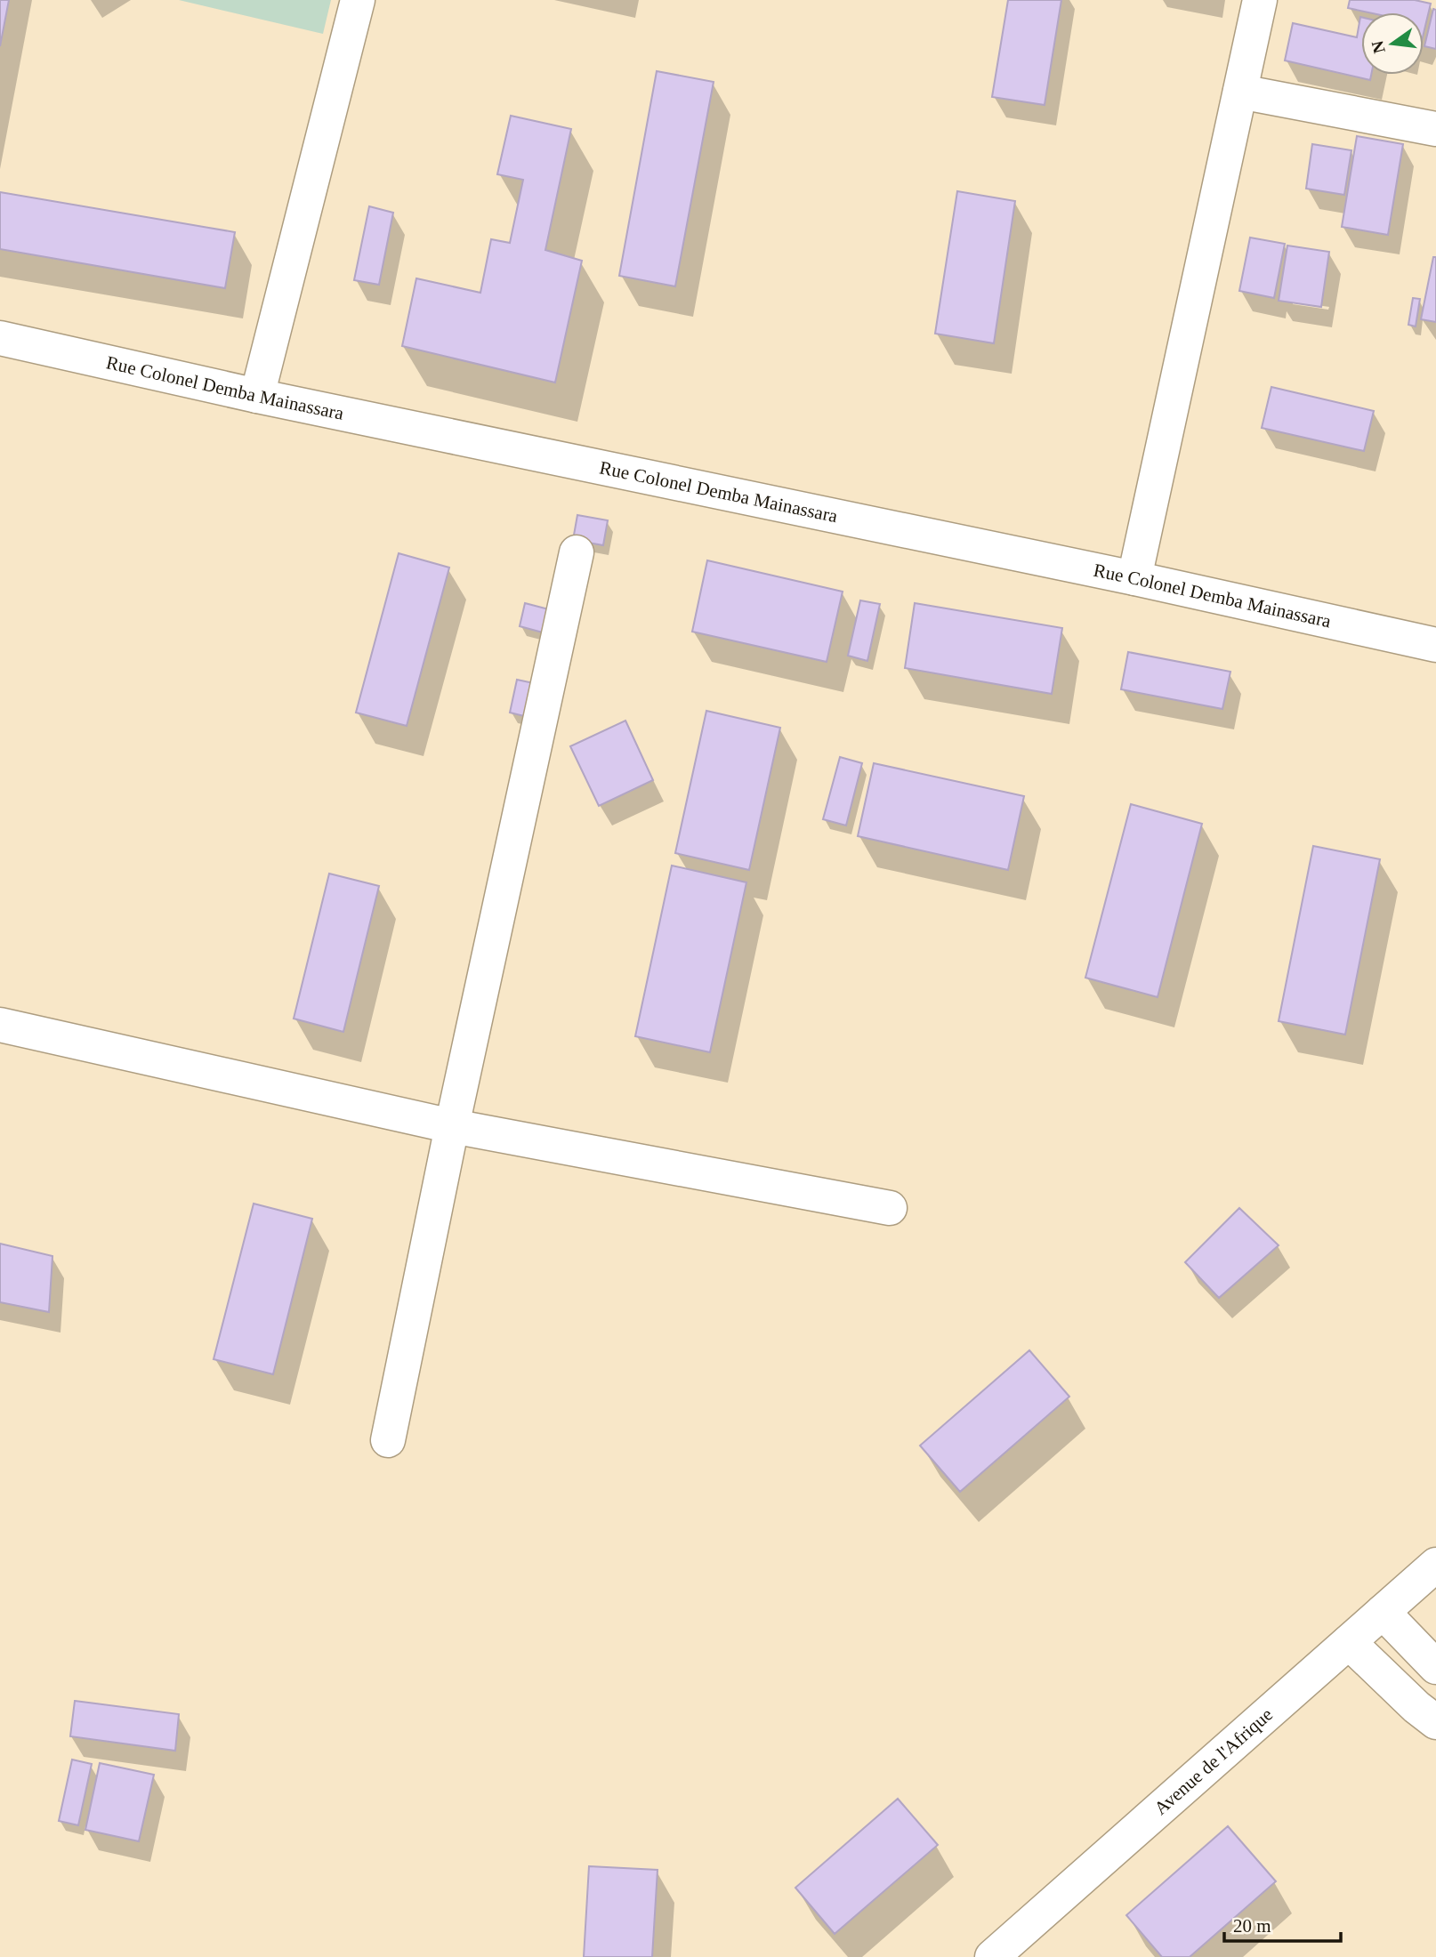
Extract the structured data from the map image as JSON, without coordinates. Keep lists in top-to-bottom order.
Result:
{
  "streets": {
    "street": ["Rue Colonel Demba Mainassara", "Avenue de l'Afrique"]
  },
  "scale_bar": "20 m",
  "north": "left"
}
